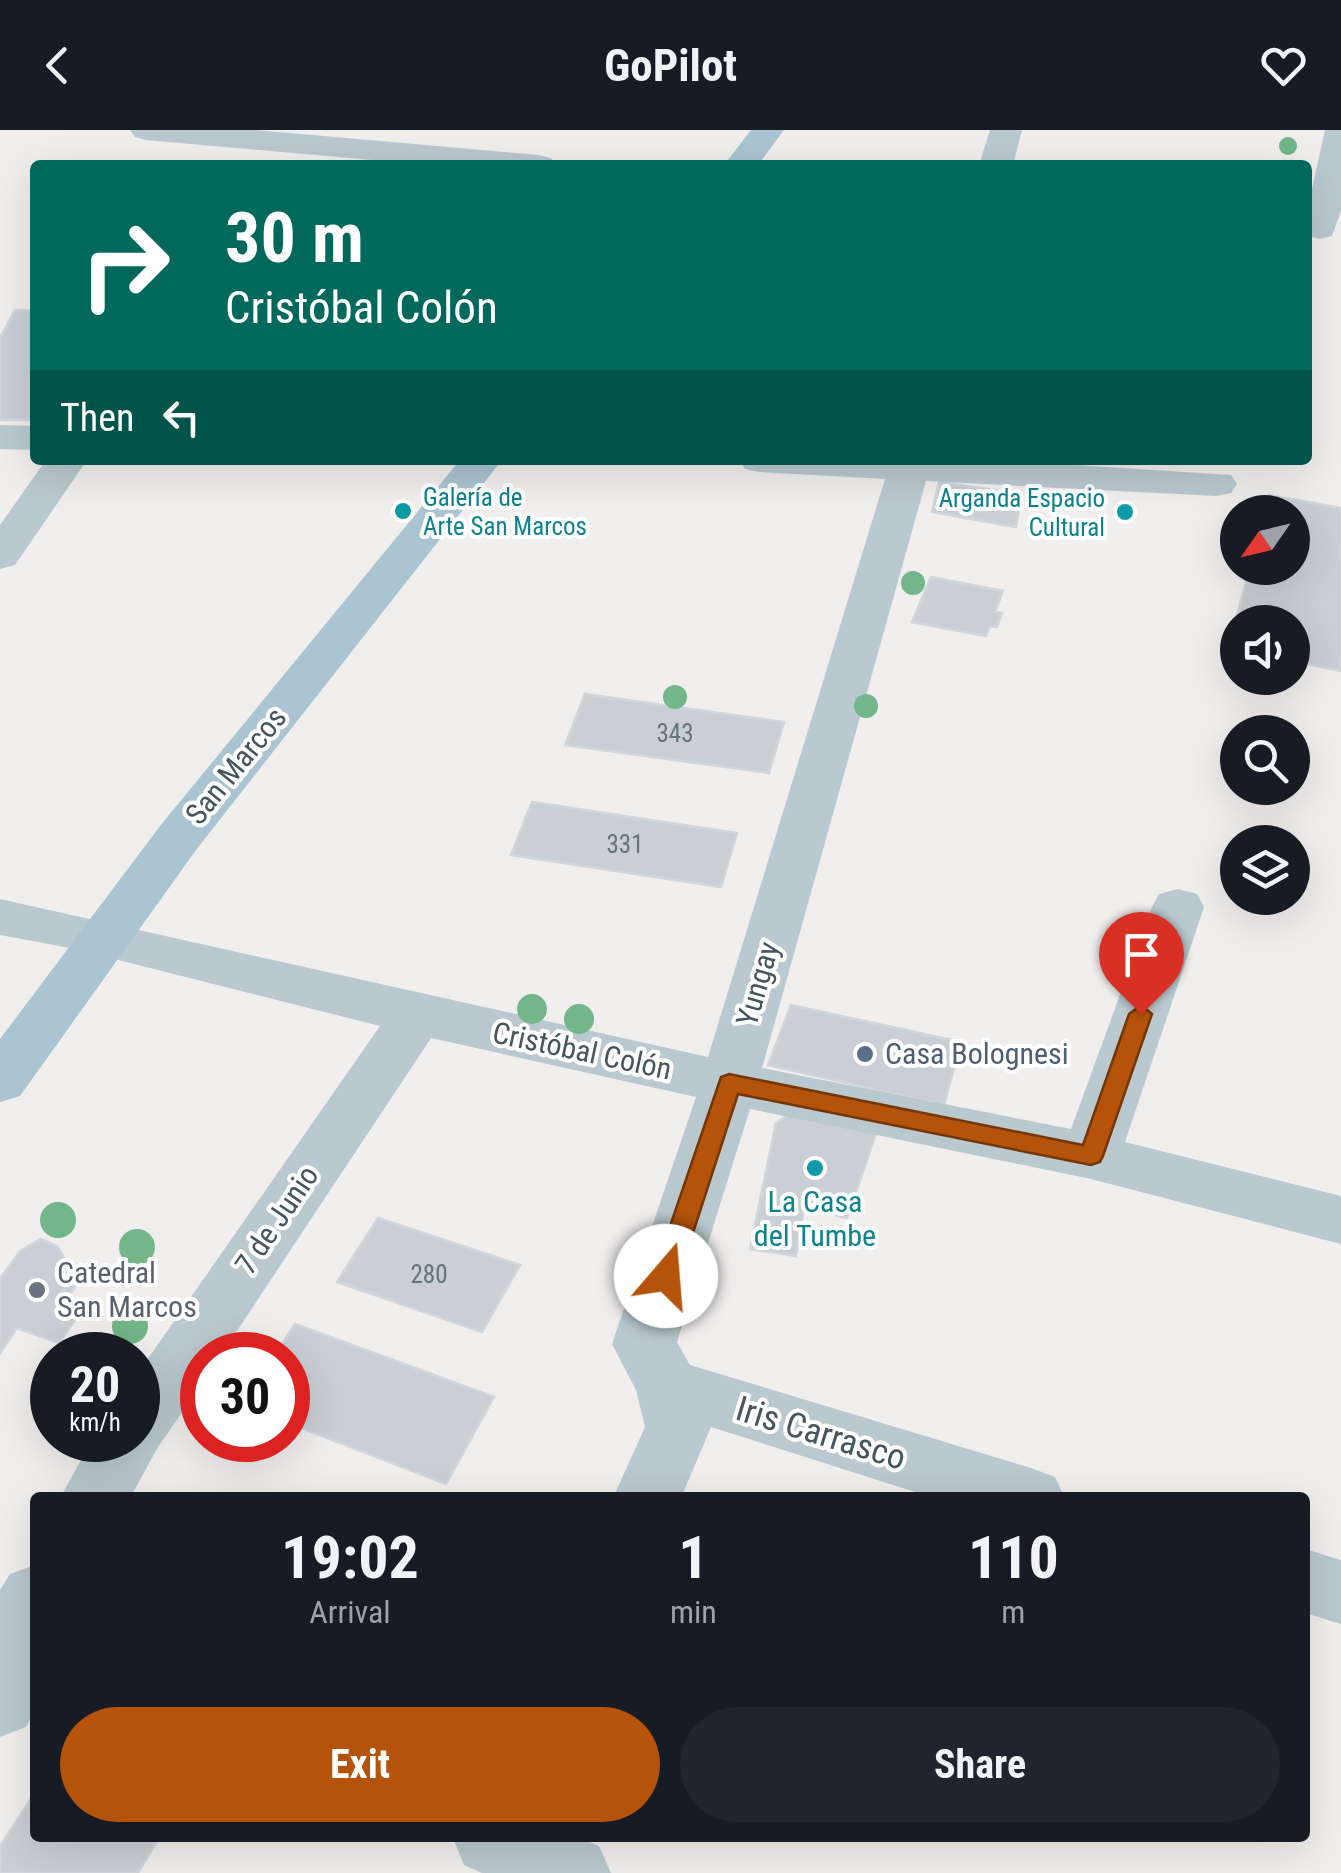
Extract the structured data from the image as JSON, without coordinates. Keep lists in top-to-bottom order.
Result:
{
  "streets": {
    "main road": ["San Marcos"],
    "street": [
      "Yungay",
      "Cristóbal Colón",
      "7 de Junio",
      "Iris Carrasco"
    ]
  },
  "crossings": [
    ["San Marcos", "Cristóbal Colón"],
    ["Yungay", "Cristóbal Colón"],
    ["Yungay", "Iris Carrasco"],
    ["Cristóbal Colón", "7 de Junio"]
  ],
  "places": [
    "Galería de Arte San Marcos",
    "Arganda Espacio Cultural",
    "Casa Bolognesi",
    "La Casa del Tumbe",
    "Catedral San Marcos"
  ],
  "house_numbers": ["343", "331", "280"],
  "north": "bottom left",
  "page": {
    "header": "GoPilot",
    "turn": ["30 m", "Cristóbal Colón"],
    "then": "Then",
    "speed": "20 km/h",
    "limit": "30",
    "eta": [
      "19:02",
      "Arrival",
      "1",
      "min",
      "110",
      "m"
    ],
    "buttons": ["Exit", "Share"]
  }
}
